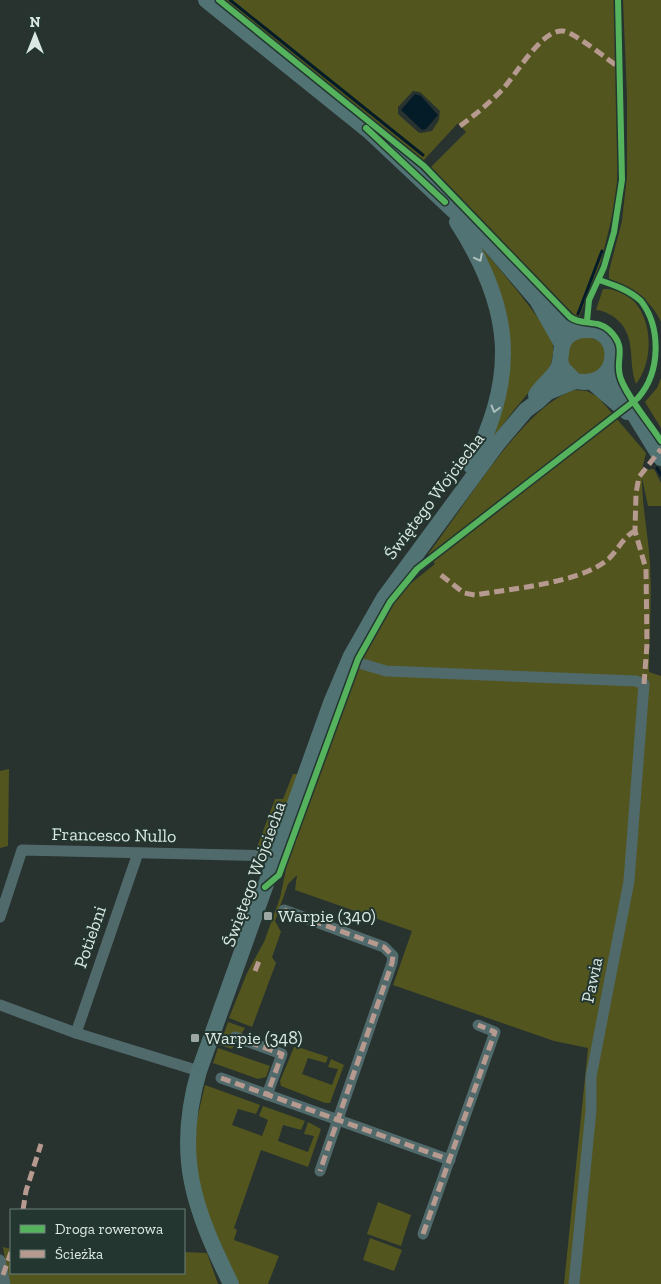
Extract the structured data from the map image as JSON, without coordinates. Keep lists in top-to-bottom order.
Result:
{
  "streets": {
    "street": [
      "Świętego Wojciecha",
      "Francesco Nullo",
      "Potiebni",
      "Pawia"
    ]
  },
  "crossings": [
    ["Świętego Wojciecha", "Francesco Nullo"],
    ["Świętego Wojciecha", "Pawia"],
    ["Francesco Nullo", "Potiebni"]
  ],
  "places": {
    "transit": ["Warpie (340)", "Warpie (348)"]
  },
  "legend": ["Droga rowerowa", "Ścieżka"],
  "north": "top"
}
